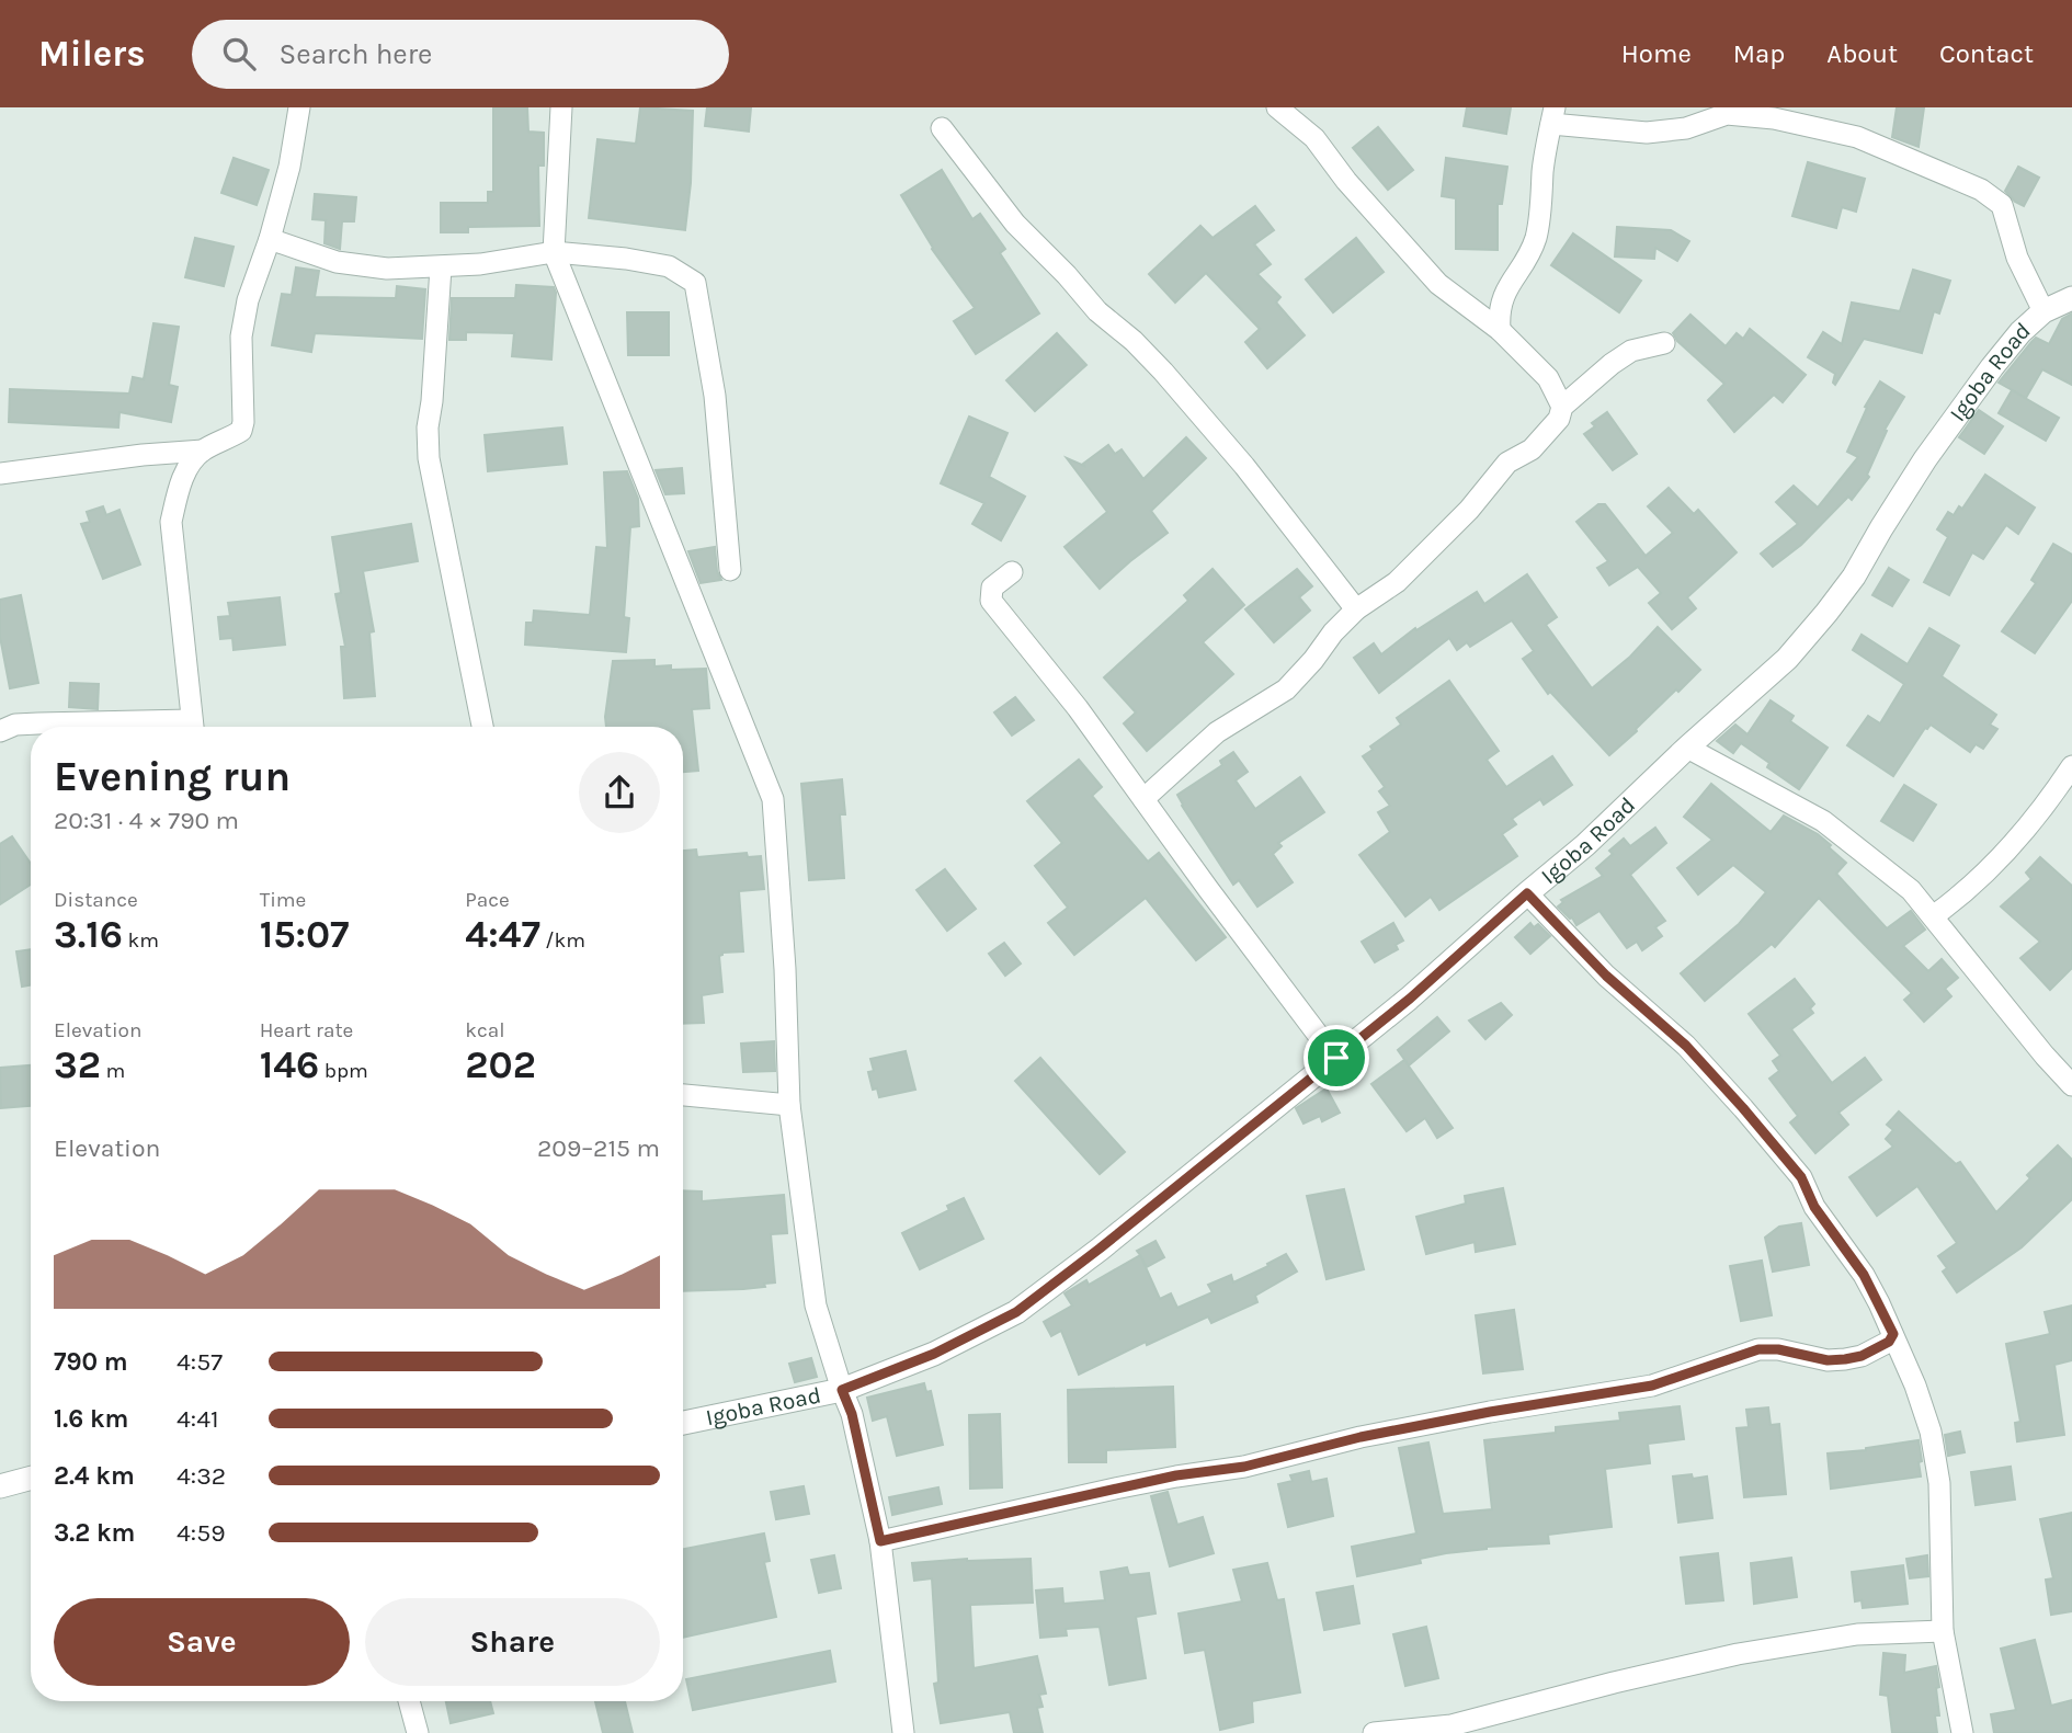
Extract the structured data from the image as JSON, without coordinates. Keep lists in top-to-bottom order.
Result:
{
  "streets": {
    "street": ["Igoba Road"]
  },
  "page": {
    "header": "Milers",
    "search": "Search here",
    "nav": [
      "Home",
      "Map",
      "About",
      "Contact"
    ],
    "heading": ["Evening run", "20:31 · 4 × 790 m"],
    "stats": [
      ["Distance", "3.16 km"],
      ["Time", "15:07"],
      ["Pace", "4:47 /km"],
      ["Elevation", "32 m"],
      ["Heart rate", "146 bpm"],
      ["kcal", "202"]
    ],
    "chart": ["Elevation", "209–215 m"],
    "list": [
      {
        "name": "790 m",
        "note": "4:57"
      },
      {
        "name": "1.6 km",
        "note": "4:41"
      },
      {
        "name": "2.4 km",
        "note": "4:32"
      },
      {
        "name": "3.2 km",
        "note": "4:59"
      }
    ],
    "buttons": ["Save", "Share"]
  }
}
